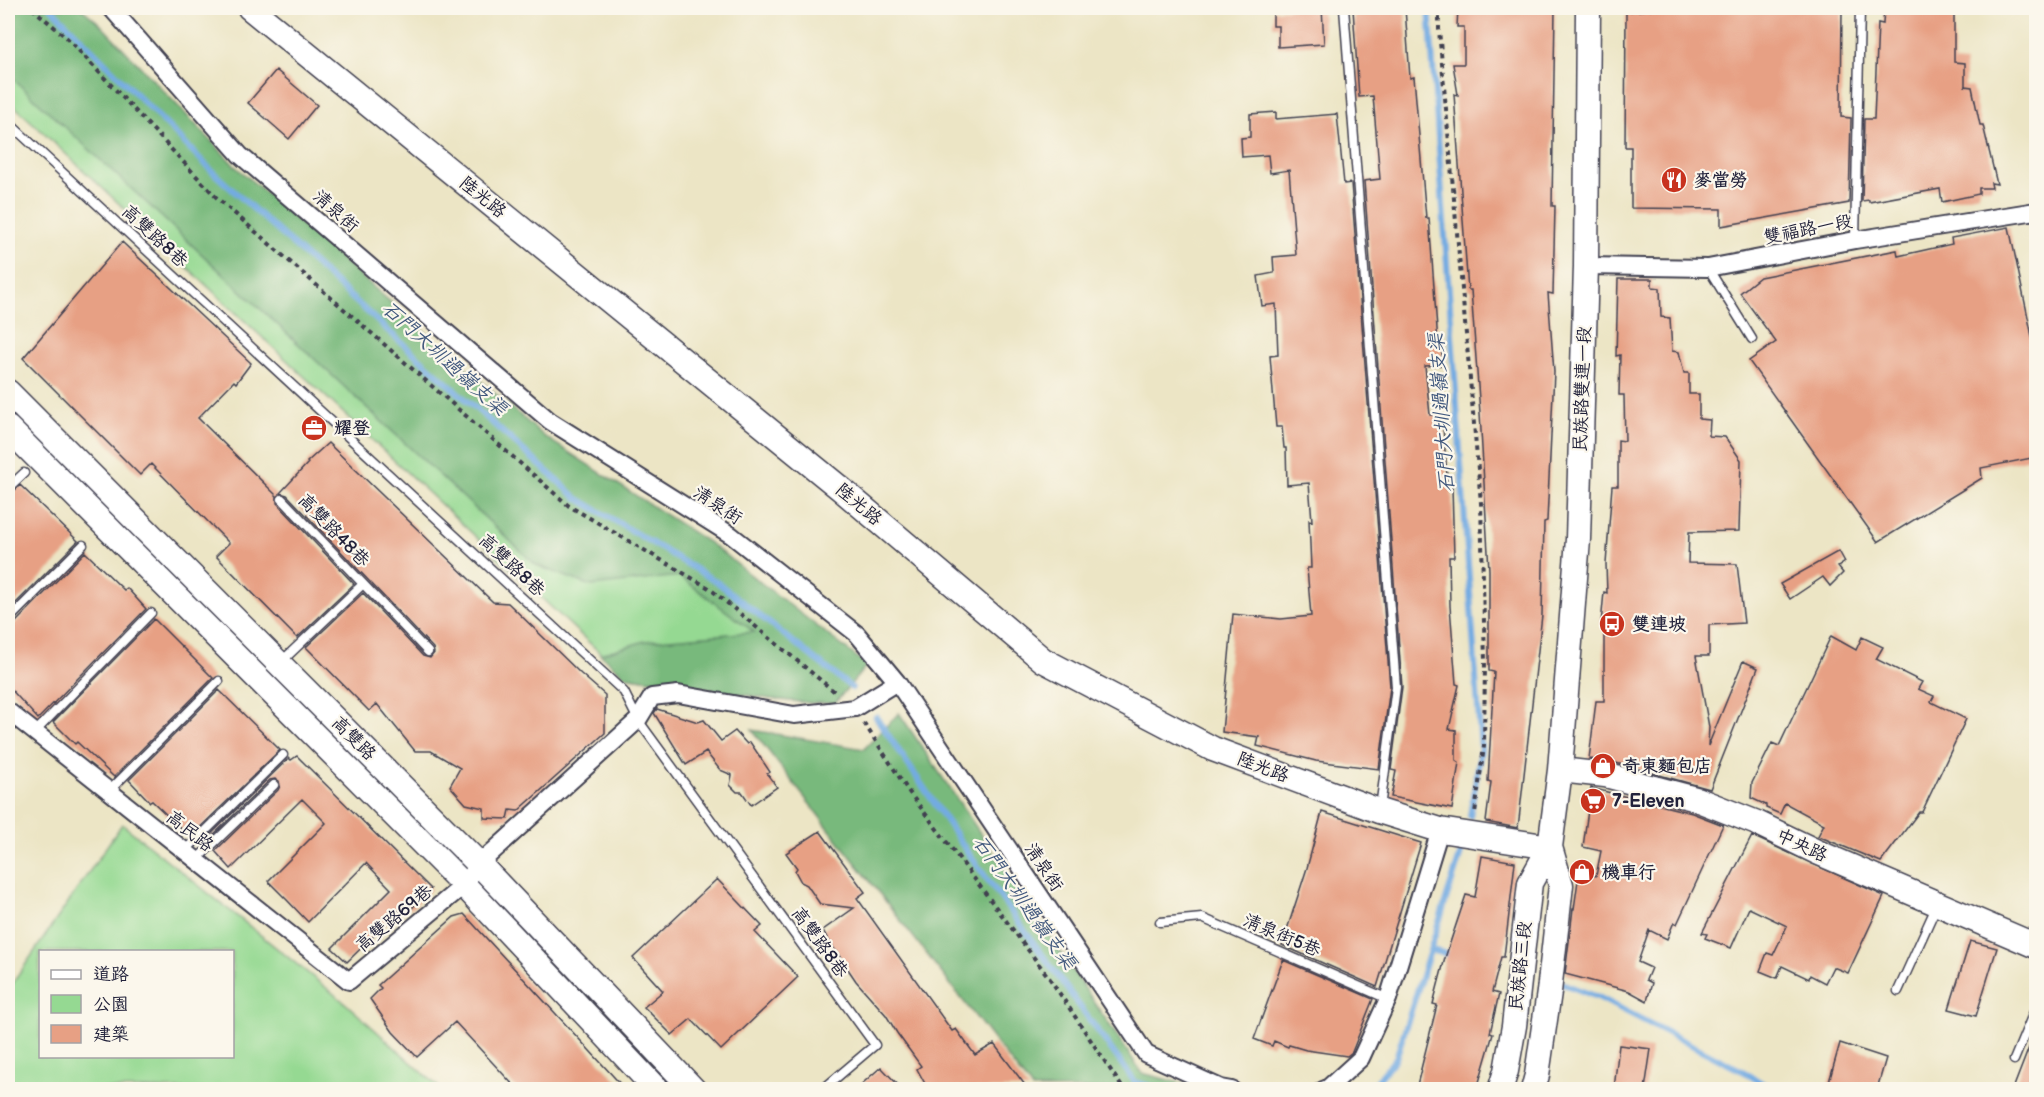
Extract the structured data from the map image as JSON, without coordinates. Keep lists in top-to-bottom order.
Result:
{
  "streets": {
    "street": [
      "陸光路",
      "清泉街",
      "雙福路一段",
      "民族路雙連一段",
      "高雙路",
      "高民路",
      "中央路",
      "高雙路69巷",
      "民族路三段"
    ],
    "lane": ["高雙路8巷", "高雙路48巷", "清泉街5巷"]
  },
  "crossings": [
    ["陸光路", "民族路三段"],
    ["雙福路一段", "民族路雙連一段"],
    ["高雙路8巷", "高雙路69巷"],
    ["民族路雙連一段", "中央路"],
    ["民族路雙連一段", "民族路三段"],
    ["高雙路48巷", "高雙路"],
    ["高雙路", "高雙路69巷"],
    ["高民路", "高雙路69巷"],
    ["中央路", "民族路三段"]
  ],
  "water": ["石門大圳過嶺支渠"],
  "places": {
    "restaurant": ["麥當勞"],
    "office": ["耀登"],
    "bus stop": ["雙連坡"],
    "shop": ["奇東麵包店", "機車行"],
    "supermarket": ["7-Eleven"]
  },
  "legend": ["道路", "公園", "建築"]
}
